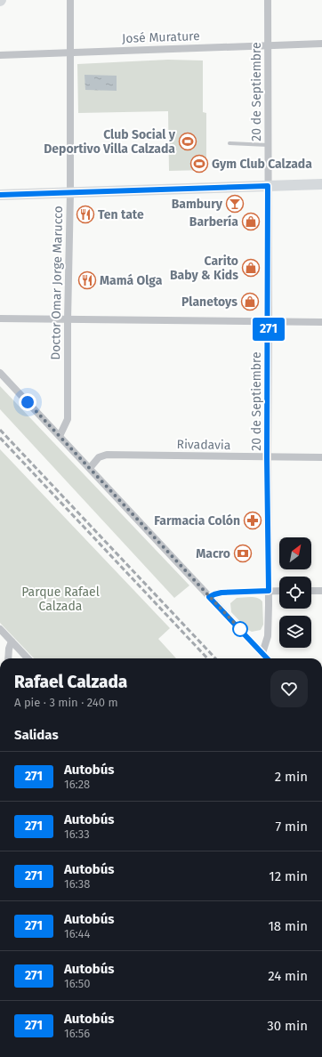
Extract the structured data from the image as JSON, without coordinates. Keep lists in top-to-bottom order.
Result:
{
  "streets": {
    "street": [
      "José Murature",
      "20 de Septiembre",
      "Doctor Omar Jorge Marucco",
      "Rivadavia"
    ]
  },
  "crossings": [
    ["José Murature", "20 de Septiembre"],
    ["José Murature", "Doctor Omar Jorge Marucco"],
    ["20 de Septiembre", "Rivadavia"]
  ],
  "parks": ["Parque Rafael Calzada"],
  "places": {
    "sports": ["Club Social y Deportivo Villa Calzada", "Gym Club Calzada"],
    "bar": ["Bambury"],
    "restaurant": ["Ten tate", "Mamá Olga"],
    "shop": ["Barbería", "Carito Baby & Kids", "Planetoys"],
    "pharmacy": ["Farmacia Colón"],
    "bank": ["Macro"]
  },
  "lines": ["bus line 271"],
  "north": "top right",
  "page": {
    "on_map": "271",
    "heading": [
      ["Rafael Calzada", "A pie · 3 min · 240 m"],
      "Salidas"
    ],
    "list": [
      {
        "mark": "271",
        "name": "Autobús",
        "note": "16:28",
        "value": "2 min"
      },
      {
        "mark": "271",
        "name": "Autobús",
        "note": "16:33",
        "value": "7 min"
      },
      {
        "mark": "271",
        "name": "Autobús",
        "note": "16:38",
        "value": "12 min"
      },
      {
        "mark": "271",
        "name": "Autobús",
        "note": "16:44",
        "value": "18 min"
      },
      {
        "mark": "271",
        "name": "Autobús",
        "note": "16:50",
        "value": "24 min"
      },
      {
        "mark": "271",
        "name": "Autobús",
        "note": "16:56",
        "value": "30 min"
      }
    ]
  }
}
